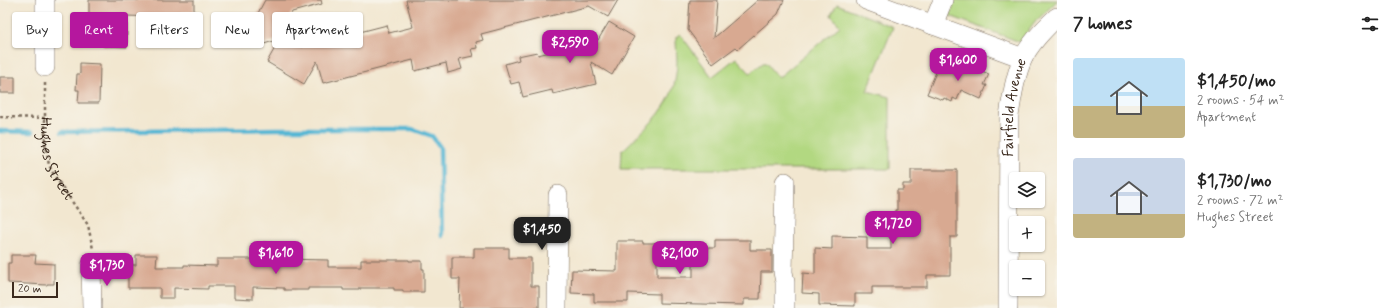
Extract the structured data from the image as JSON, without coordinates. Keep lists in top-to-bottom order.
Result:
{
  "streets": {
    "street": ["Fairfield Avenue"],
    "path": ["Hughes Street"]
  },
  "scale_bar": "20 m",
  "page": {
    "heading": "7 homes",
    "chip": [
      "Buy",
      "Rent",
      "Filters",
      "New",
      "Apartment"
    ],
    "price": [
      "$2,590",
      "$1,600",
      "$1,720",
      "$1,450",
      "$1,610",
      "$2,100",
      "$1,730"
    ],
    "list": [
      {
        "name": "$1,450/mo",
        "note": "2 rooms · 54 m² · Apartment"
      },
      {
        "name": "$1,730/mo",
        "note": "2 rooms · 72 m² · Hughes Street"
      }
    ],
    "map_buttons": ["+", "−"],
    "scale": "20 m"
  }
}
